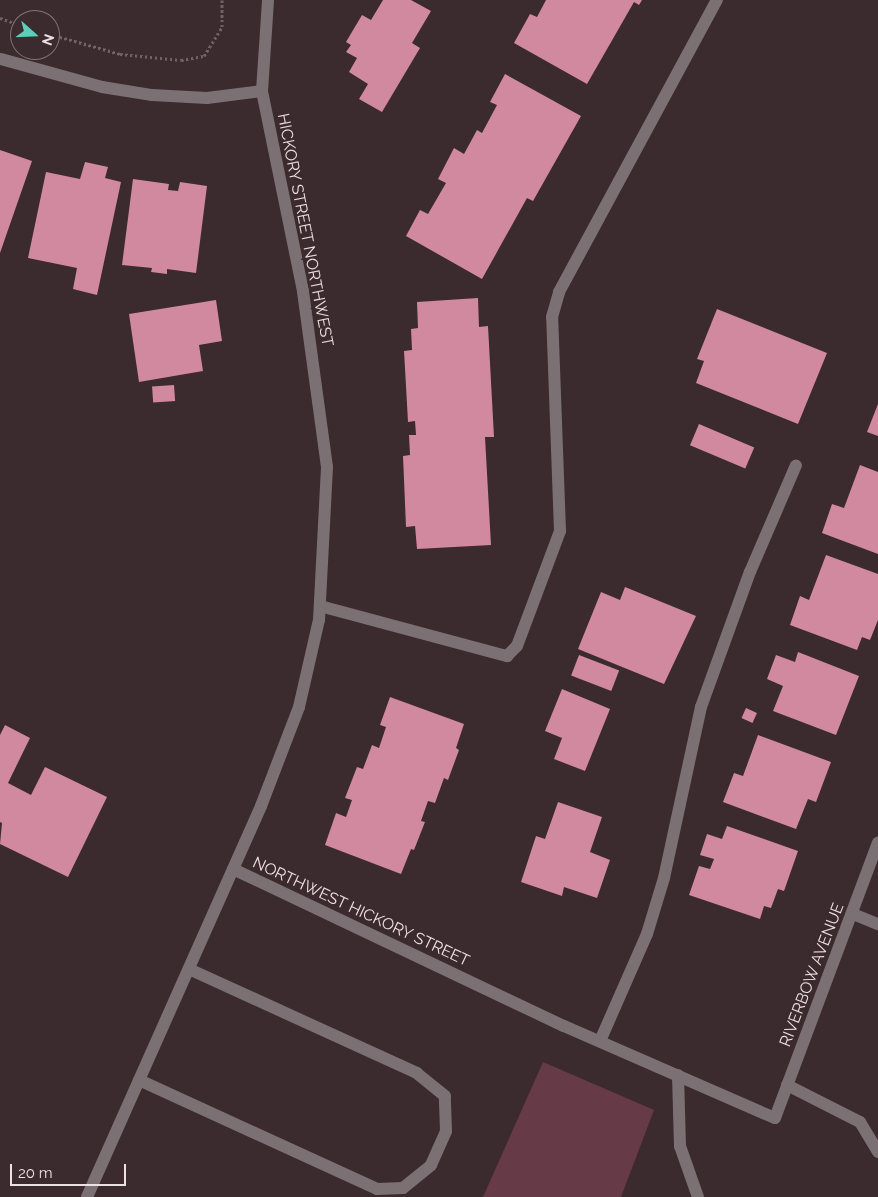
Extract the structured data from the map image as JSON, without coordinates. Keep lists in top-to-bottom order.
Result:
{
  "streets": {
    "street": ["HICKORY STREET NORTHWEST", "NORTHWEST HICKORY STREET", "RIVERBOW AVENUE"]
  },
  "crossings": [
    ["HICKORY STREET NORTHWEST", "NORTHWEST HICKORY STREET"],
    ["NORTHWEST HICKORY STREET", "RIVERBOW AVENUE"]
  ],
  "scale_bar": "20 m",
  "north": "right"
}
